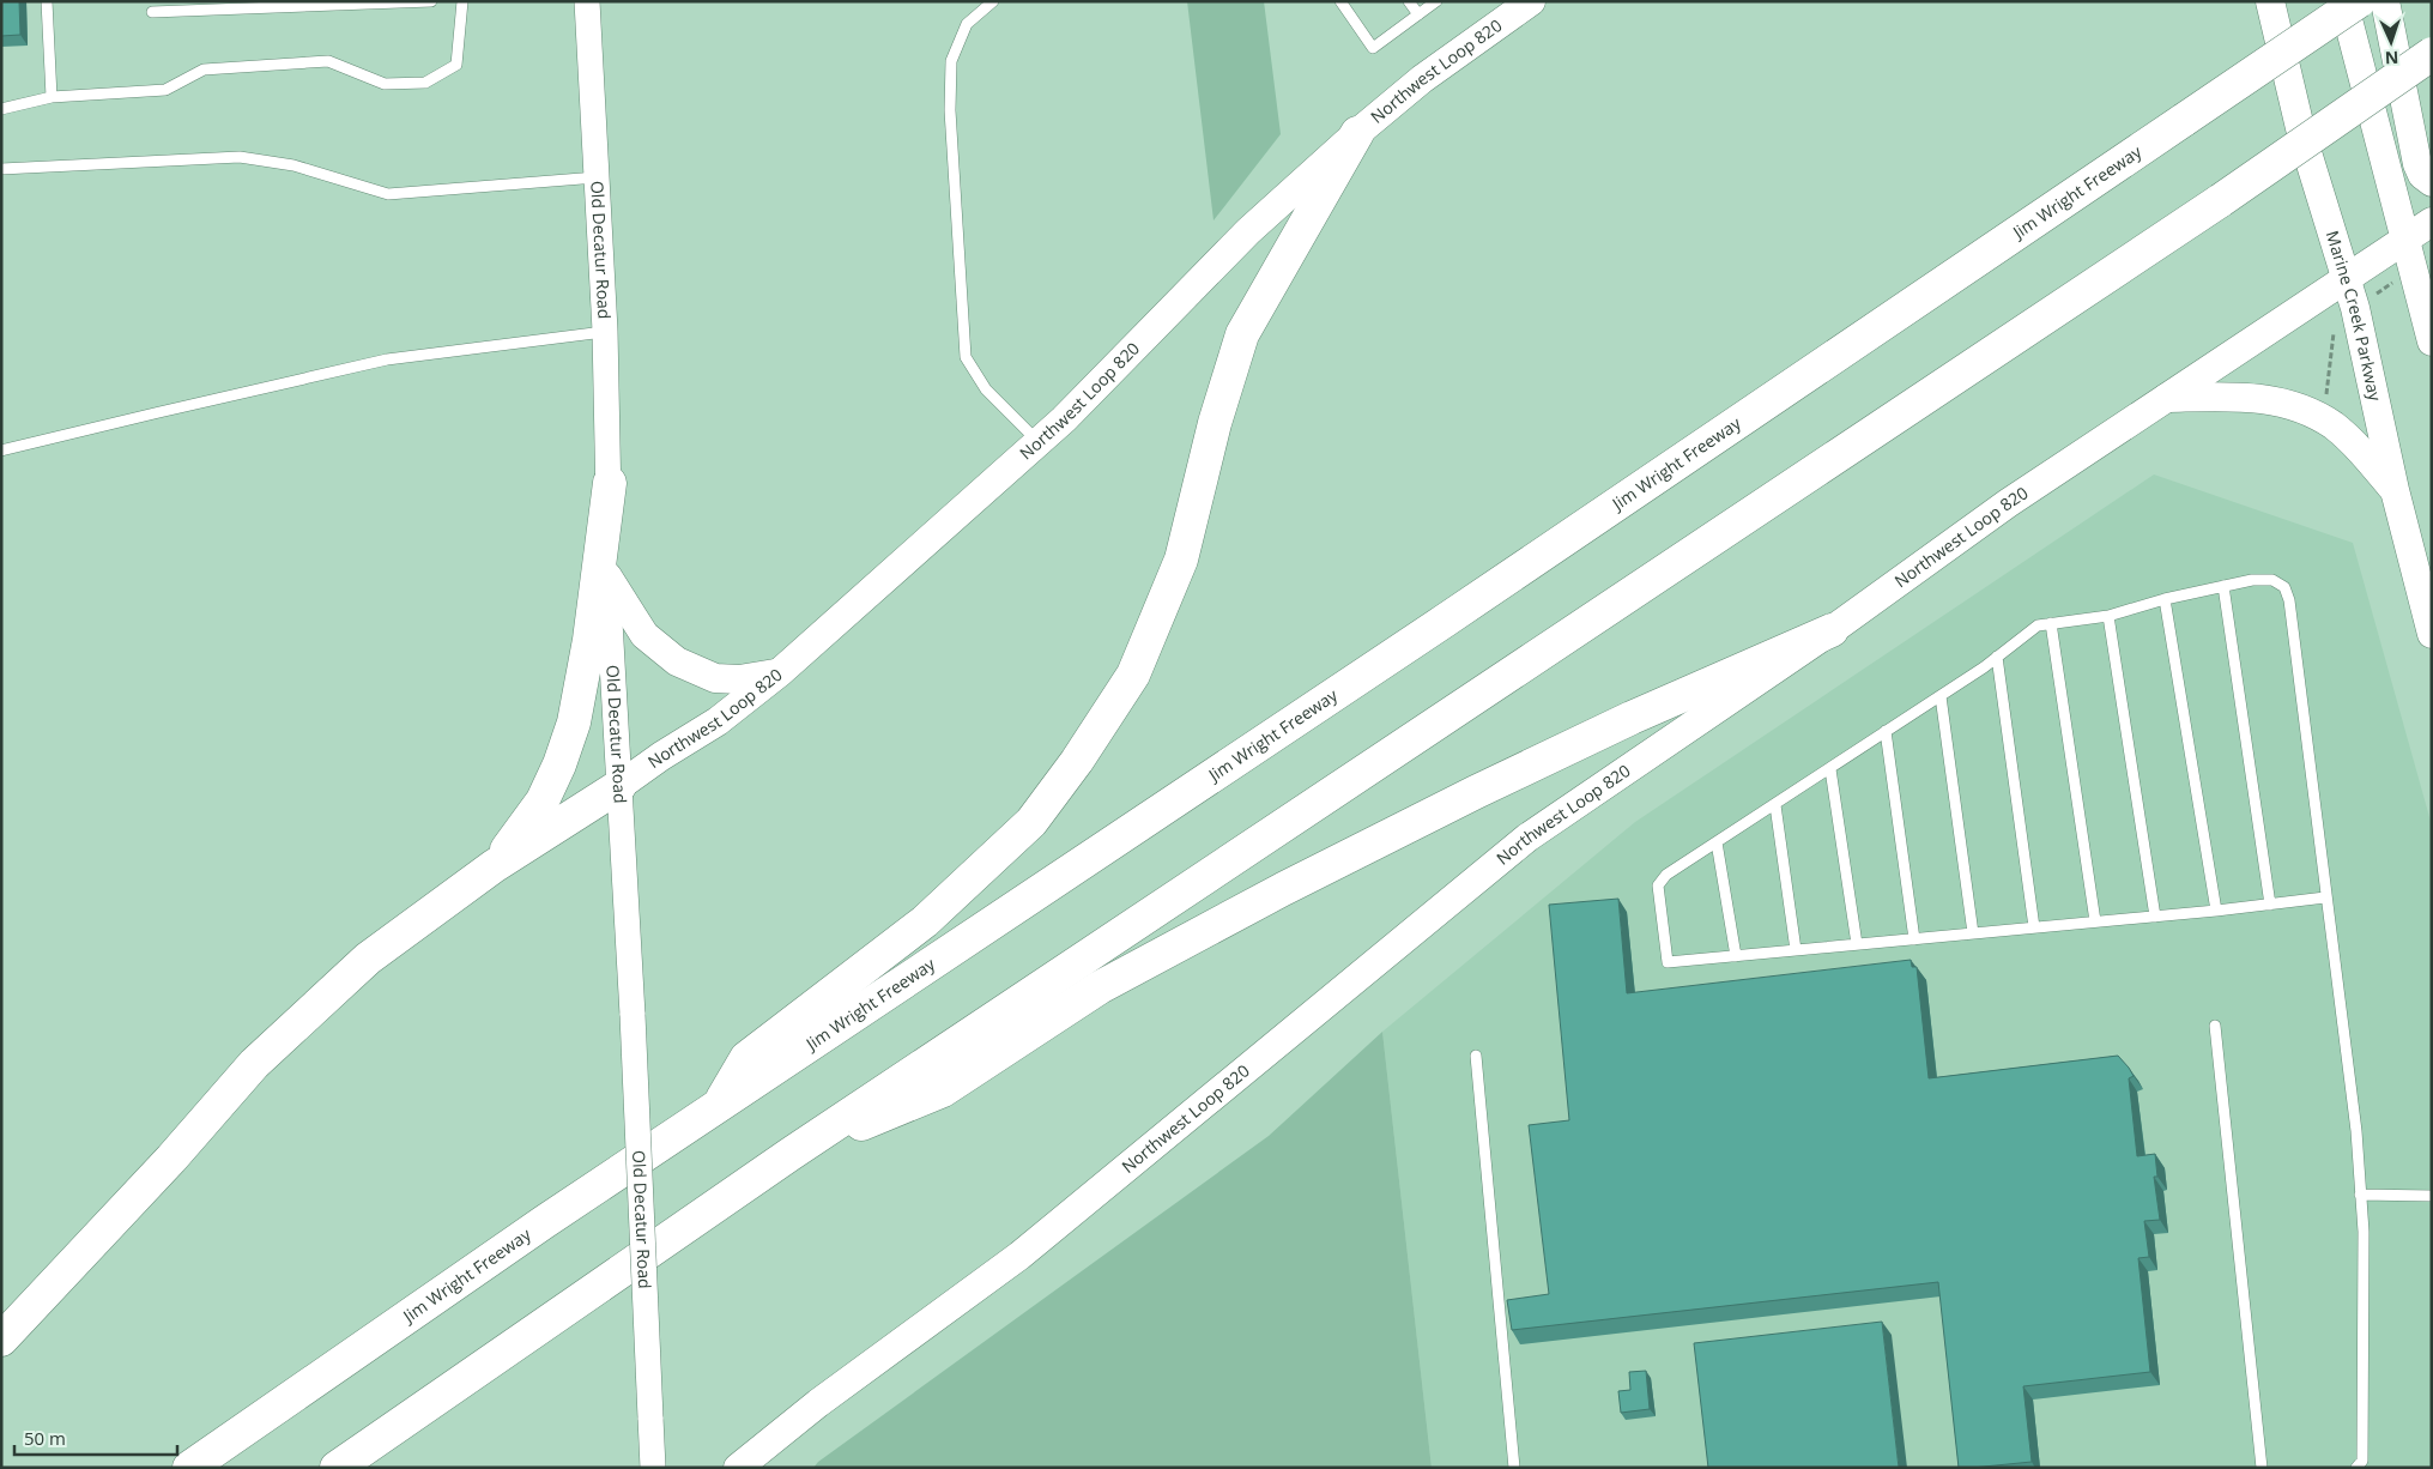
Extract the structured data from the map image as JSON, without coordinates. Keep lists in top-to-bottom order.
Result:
{
  "streets": {
    "highway": ["Jim Wright Freeway"],
    "main road": ["Northwest Loop 820", "Marine Creek Parkway"],
    "street": ["Old Decatur Road"]
  },
  "crossings": [
    ["Northwest Loop 820", "Old Decatur Road"],
    ["Northwest Loop 820", "Marine Creek Parkway"]
  ],
  "scale_bar": "50 m",
  "north": "bottom"
}
